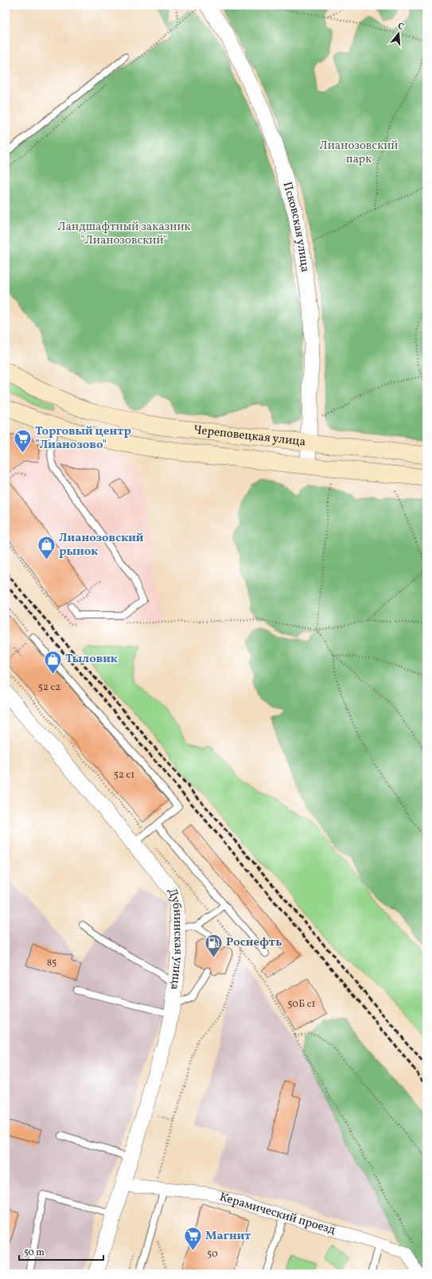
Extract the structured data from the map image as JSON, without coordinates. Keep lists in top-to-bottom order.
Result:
{
  "streets": {
    "main road": ["Череповецкая улица"],
    "street": ["Псковская улица", "Дубнинская улица", "Керамический проезд"]
  },
  "crossings": [
    ["Псковская улица", "Череповецкая улица"],
    ["Дубнинская улица", "Керамический проезд"]
  ],
  "parks": ["Лианозовский парк", "Ландшафтный заказник \"Лианозовский\""],
  "places": {
    "supermarket": ["Торговый центр \"Лианозово\"", "Магнит"],
    "shop": ["Лианозовский рынок", "Тыловик"],
    "fuel station": ["Роснефть"]
  },
  "house_numbers": [
    "52 с2",
    "52 с1",
    "85",
    "50Б с1",
    "50"
  ],
  "scale_bar": "50 m",
  "north": "top"
}
